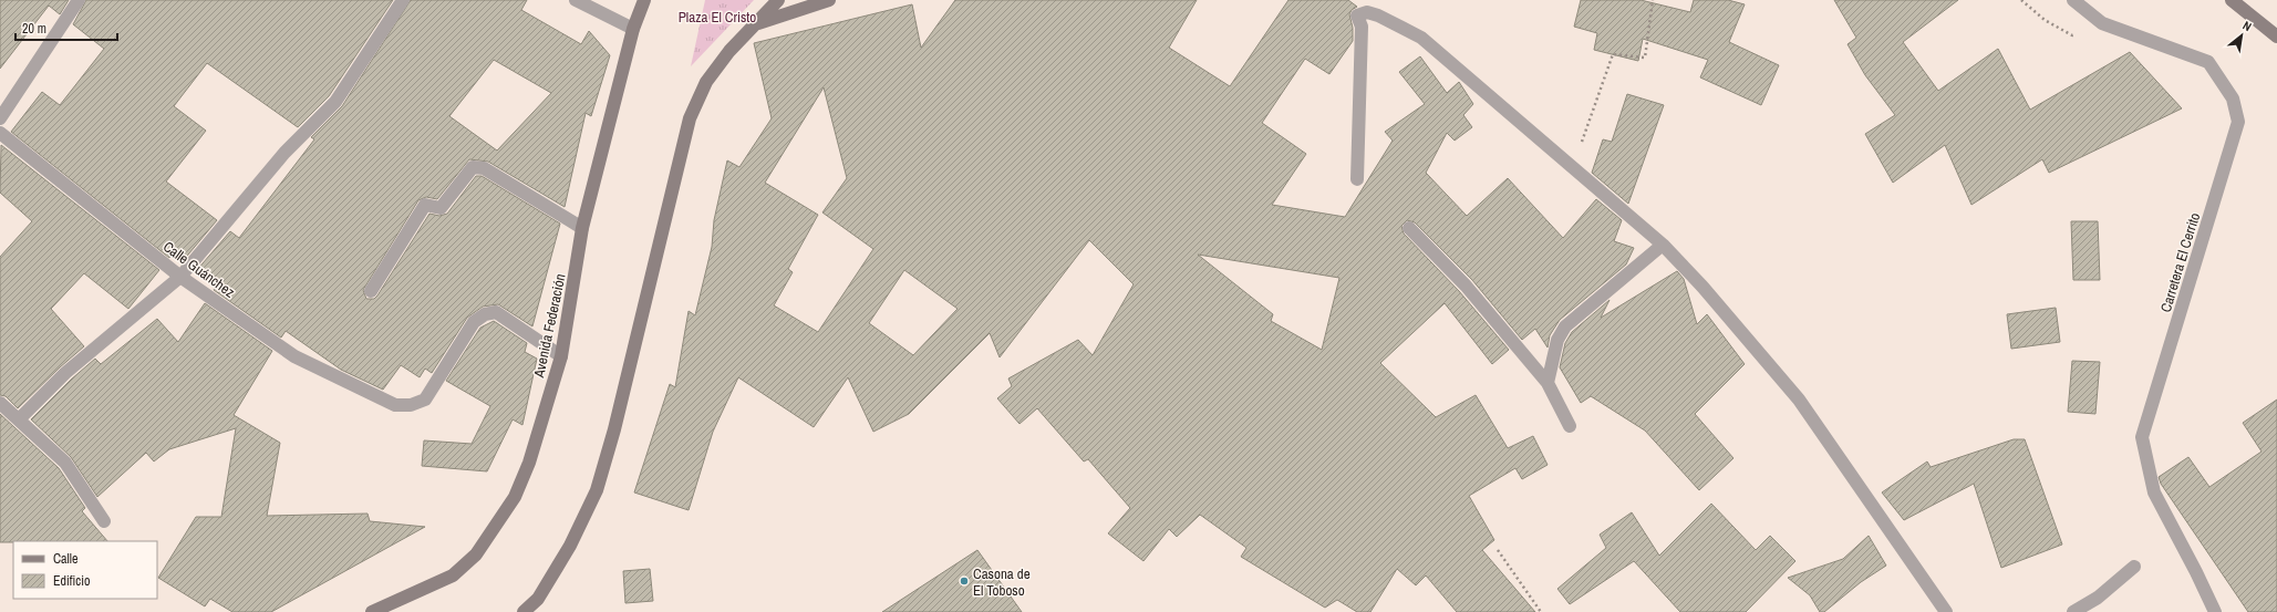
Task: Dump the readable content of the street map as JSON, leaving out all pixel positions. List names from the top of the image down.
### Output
{
  "streets": {
    "street": ["Carretera El Cerrito", "Calle Guánchez", "Avenida Federación"]
  },
  "crossings": [
    ["Calle Guánchez", "Avenida Federación"]
  ],
  "parks": ["Plaza El Cristo"],
  "places": ["Casona de El Toboso"],
  "legend": ["Calle", "Edificio"],
  "scale_bar": "20 m",
  "north": "top right"
}
